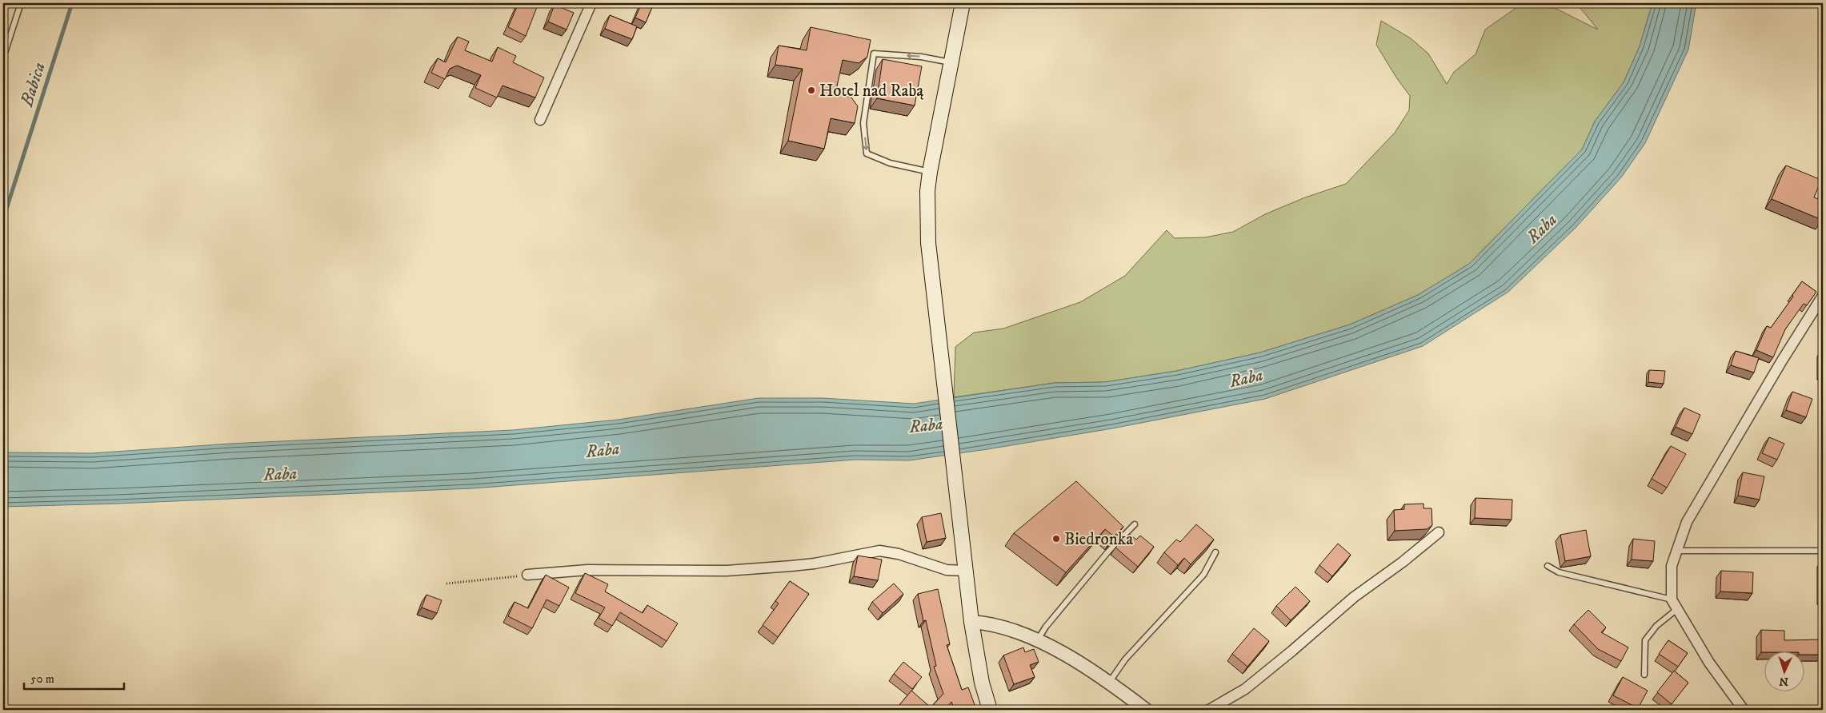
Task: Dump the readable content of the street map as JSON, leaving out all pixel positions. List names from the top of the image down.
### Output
{
  "water": ["Babica", "Raba"],
  "places": ["Hotel nad Rabą", "Biedronka"],
  "scale_bar": "50 m",
  "north": "bottom"
}
